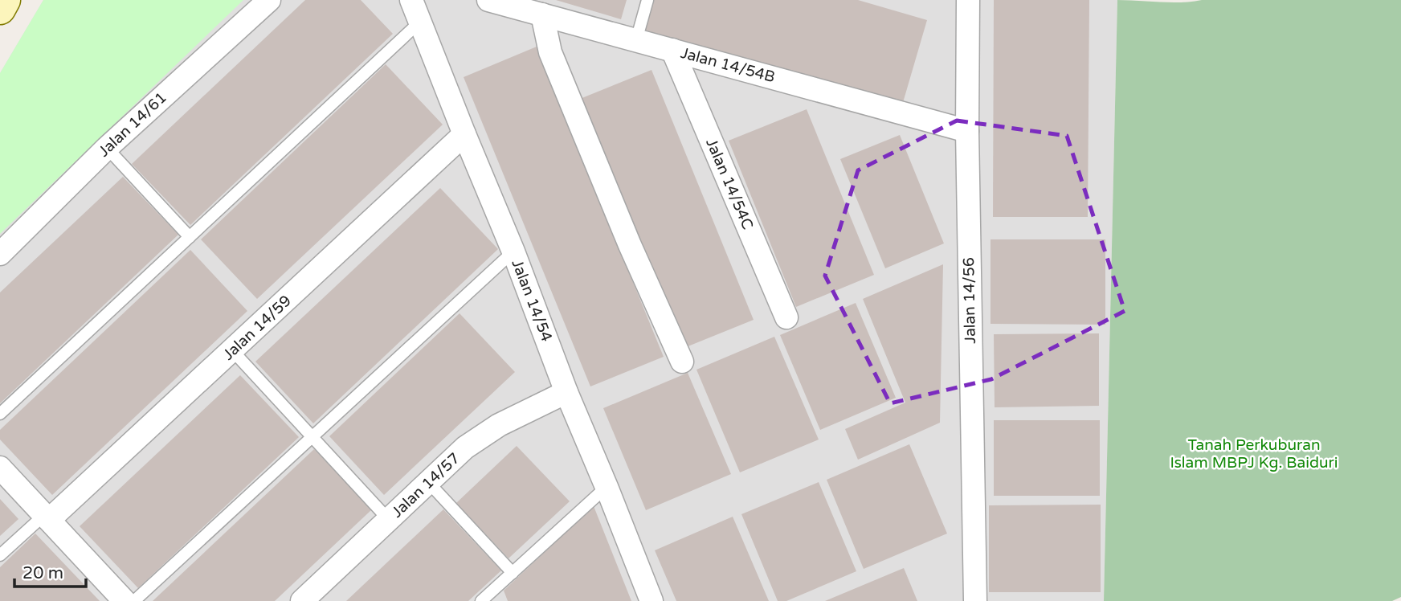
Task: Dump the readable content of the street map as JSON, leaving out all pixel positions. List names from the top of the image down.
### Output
{
  "streets": {
    "street": [
      "Jalan 14/54B",
      "Jalan 14/61",
      "Jalan 14/54C",
      "Jalan 14/54",
      "Jalan 14/56",
      "Jalan 14/59",
      "Jalan 14/57"
    ]
  },
  "crossings": [
    ["Jalan 14/54B", "Jalan 14/54C"],
    ["Jalan 14/54B", "Jalan 14/56"],
    ["Jalan 14/54", "Jalan 14/59"],
    ["Jalan 14/54", "Jalan 14/57"]
  ],
  "parks": ["Tanah Perkuburan Islam MBPJ Kg. Baiduri"],
  "scale_bar": "20 m"
}
